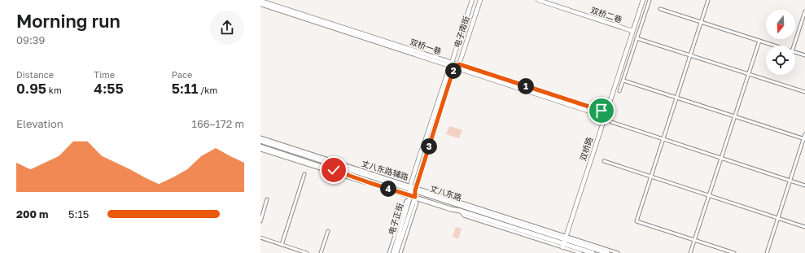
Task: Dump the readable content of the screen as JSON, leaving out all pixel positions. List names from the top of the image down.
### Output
{
  "streets": {
    "main road": ["丈八东路"],
    "street": [
      "双桥二巷",
      "电子南街",
      "双桥一巷",
      "双桥路",
      "丈八东路辅路",
      "电子正街"
    ]
  },
  "crossings": [
    ["双桥二巷", "双桥路"],
    ["电子南街", "双桥一巷"],
    ["电子南街", "丈八东路"],
    ["电子南街", "电子正街"],
    ["双桥一巷", "双桥路"],
    ["双桥路", "丈八东路"],
    ["丈八东路辅路", "丈八东路"],
    ["丈八东路", "电子正街"]
  ],
  "north": "bottom",
  "page": {
    "heading": ["Morning run", "09:39"],
    "stats": [
      ["Distance", "0.95 km"],
      ["Time", "4:55"],
      ["Pace", "5:11 /km"]
    ],
    "pins": [
      "2",
      "1",
      "3",
      "4"
    ],
    "chart": ["Elevation", "166–172 m"],
    "list": [
      {
        "name": "200 m",
        "note": "5:15"
      }
    ]
  }
}
